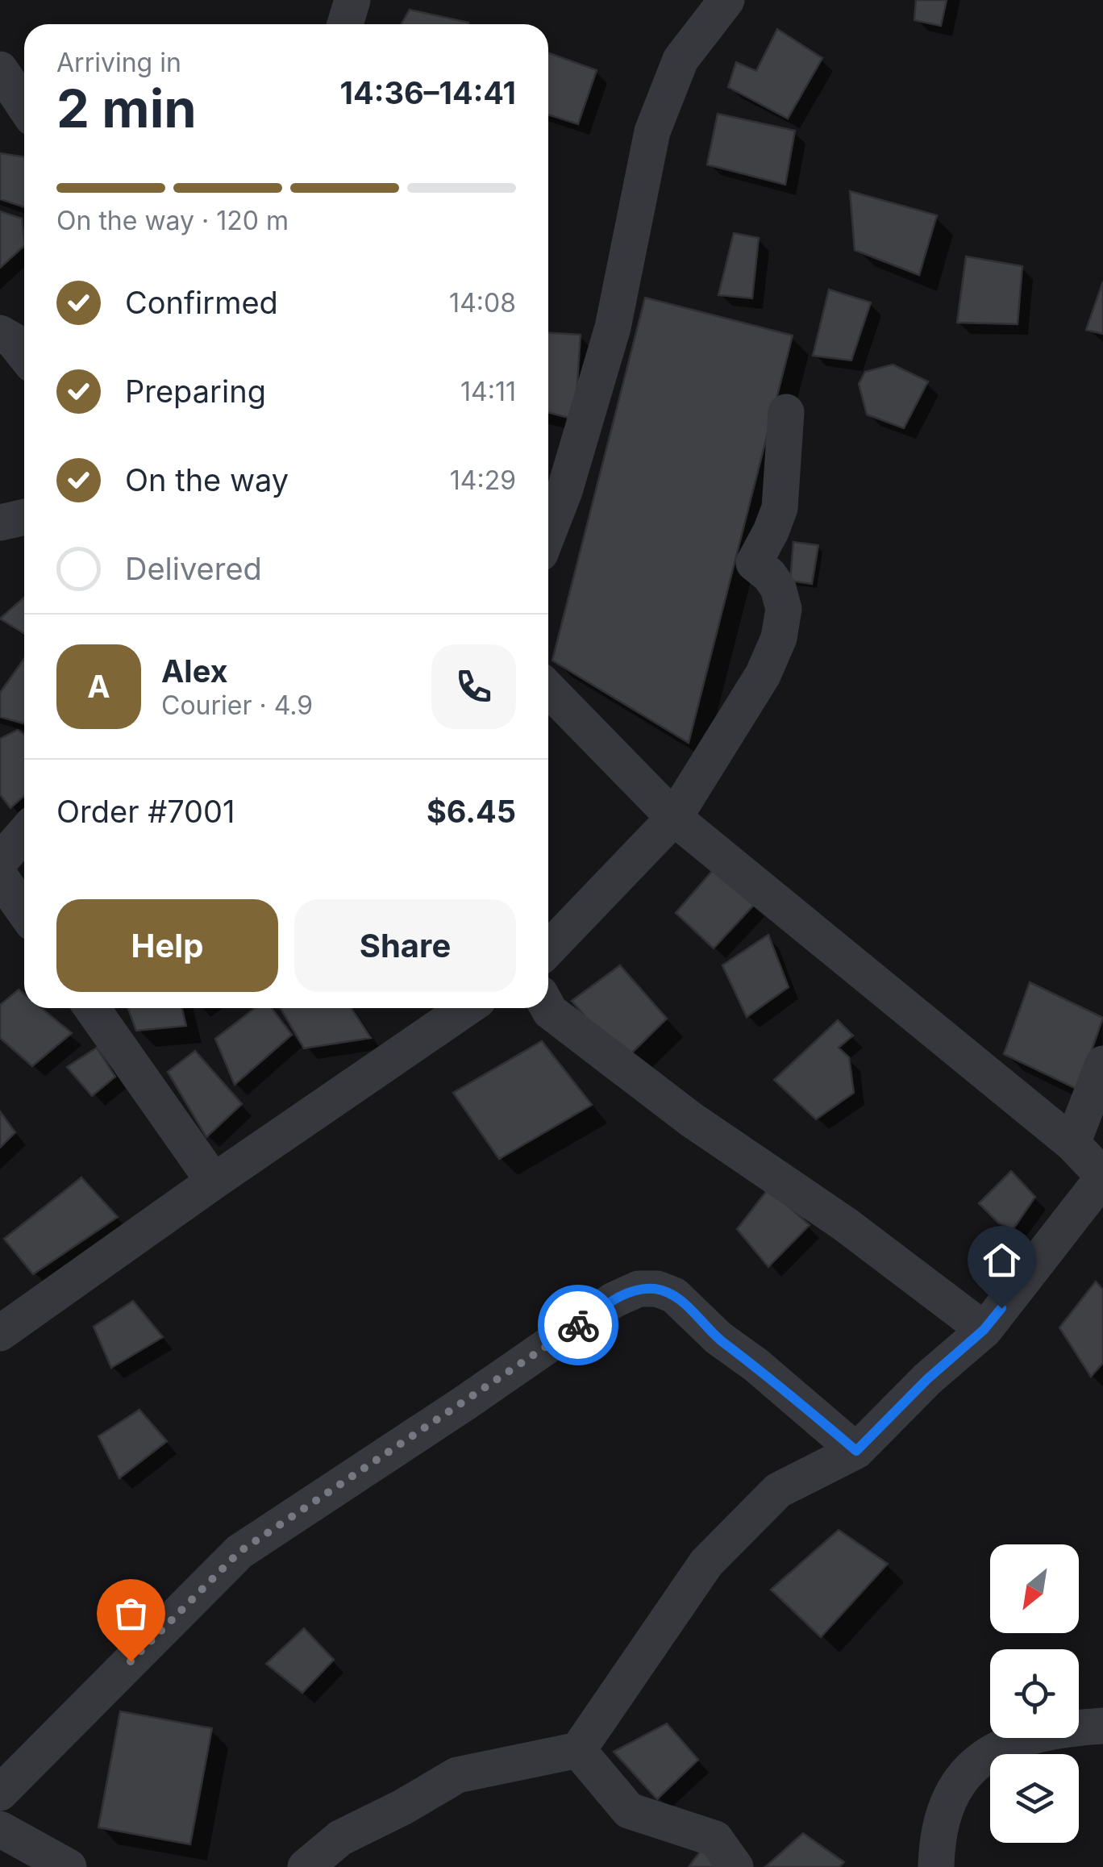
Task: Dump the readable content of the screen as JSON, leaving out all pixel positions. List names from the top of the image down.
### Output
{
  "north": "bottom left",
  "page": {
    "heading": ["2 min", "Arriving in", "14:36–14:41"],
    "panel": [
      "Alex",
      "Courier · 4.9",
      "Order #7001",
      "$6.45"
    ],
    "bar": "On the way · 120 m",
    "list": [
      ["Confirmed", "14:08"],
      ["Preparing", "14:11"],
      ["On the way", "14:29"],
      "Delivered"
    ],
    "round": "A",
    "buttons": ["Help", "Share"]
  }
}
